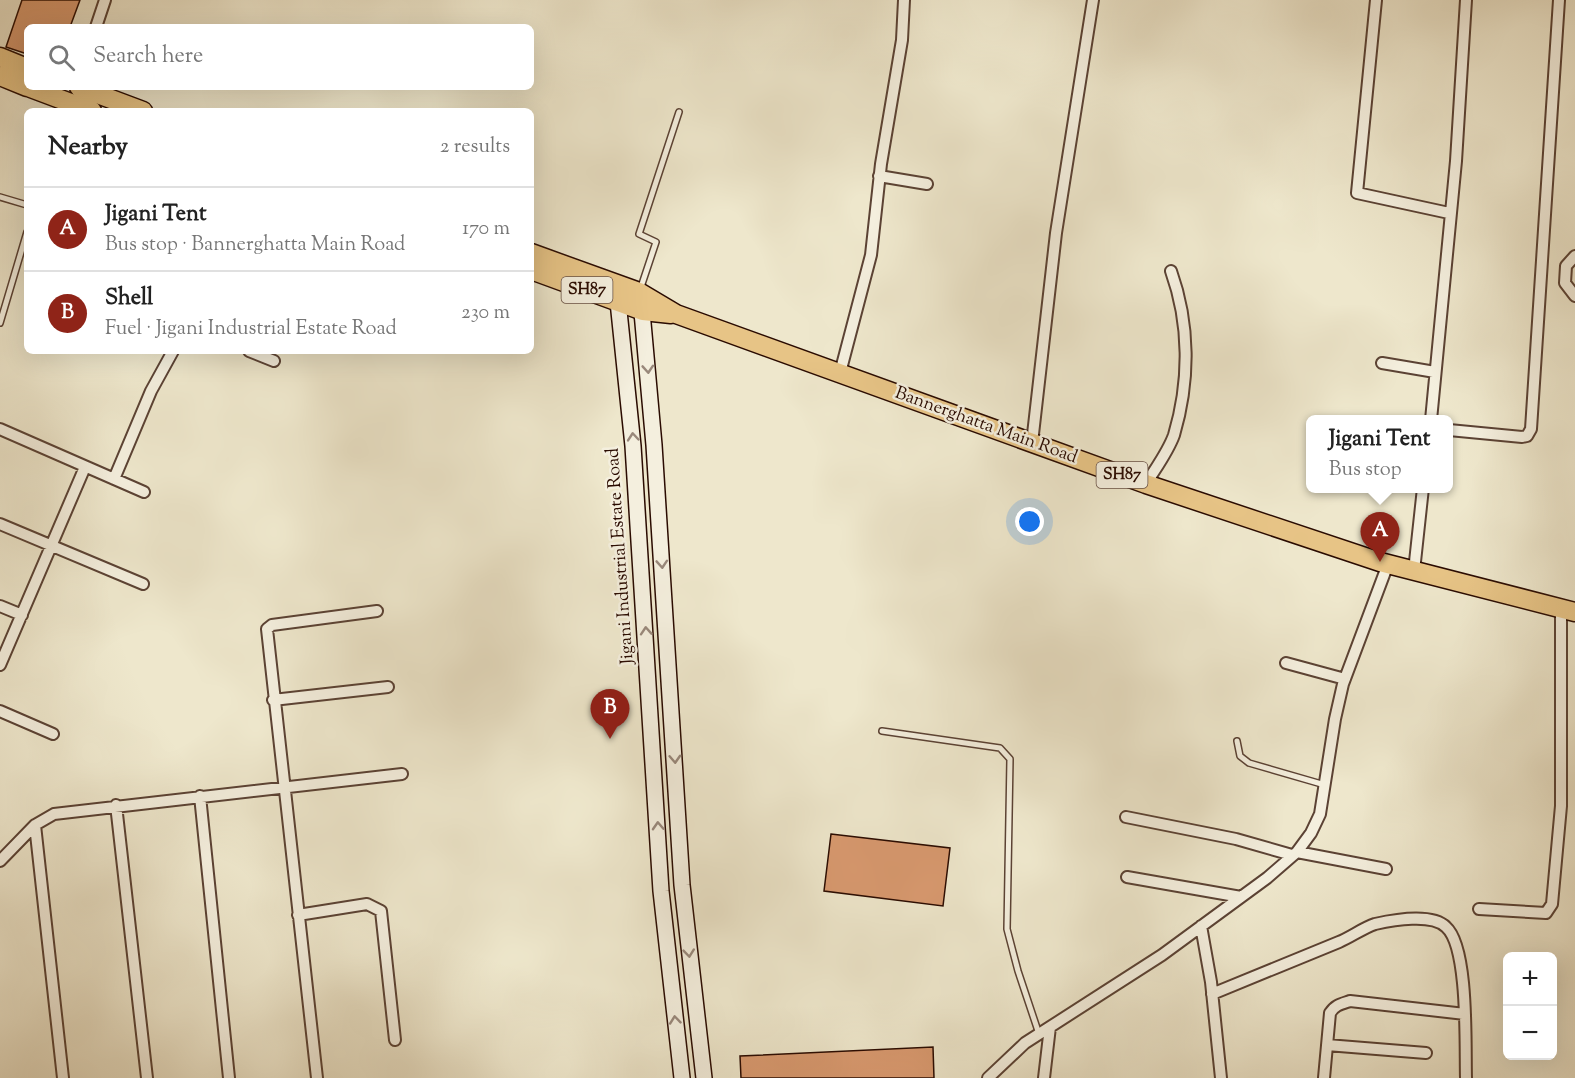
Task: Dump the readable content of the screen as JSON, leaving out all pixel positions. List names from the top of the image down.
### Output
{
  "streets": {
    "main road": ["SH87", "Bannerghatta Main Road", "Jigani Industrial Estate Road"]
  },
  "crossings": [
    ["Bannerghatta Main Road", "Jigani Industrial Estate Road"]
  ],
  "page": {
    "search": "Search here",
    "heading": ["Nearby", "2 results"],
    "list": [
      {
        "mark": "A",
        "name": "Jigani Tent",
        "note": "Bus stop · Bannerghatta Main Road",
        "value": "170 m"
      },
      {
        "mark": "B",
        "name": "Shell",
        "note": "Fuel · Jigani Industrial Estate Road",
        "value": "230 m"
      }
    ],
    "popup": ["Jigani Tent", "Bus stop"],
    "pins": ["A", "B"],
    "map_buttons": ["+", "−"]
  }
}
